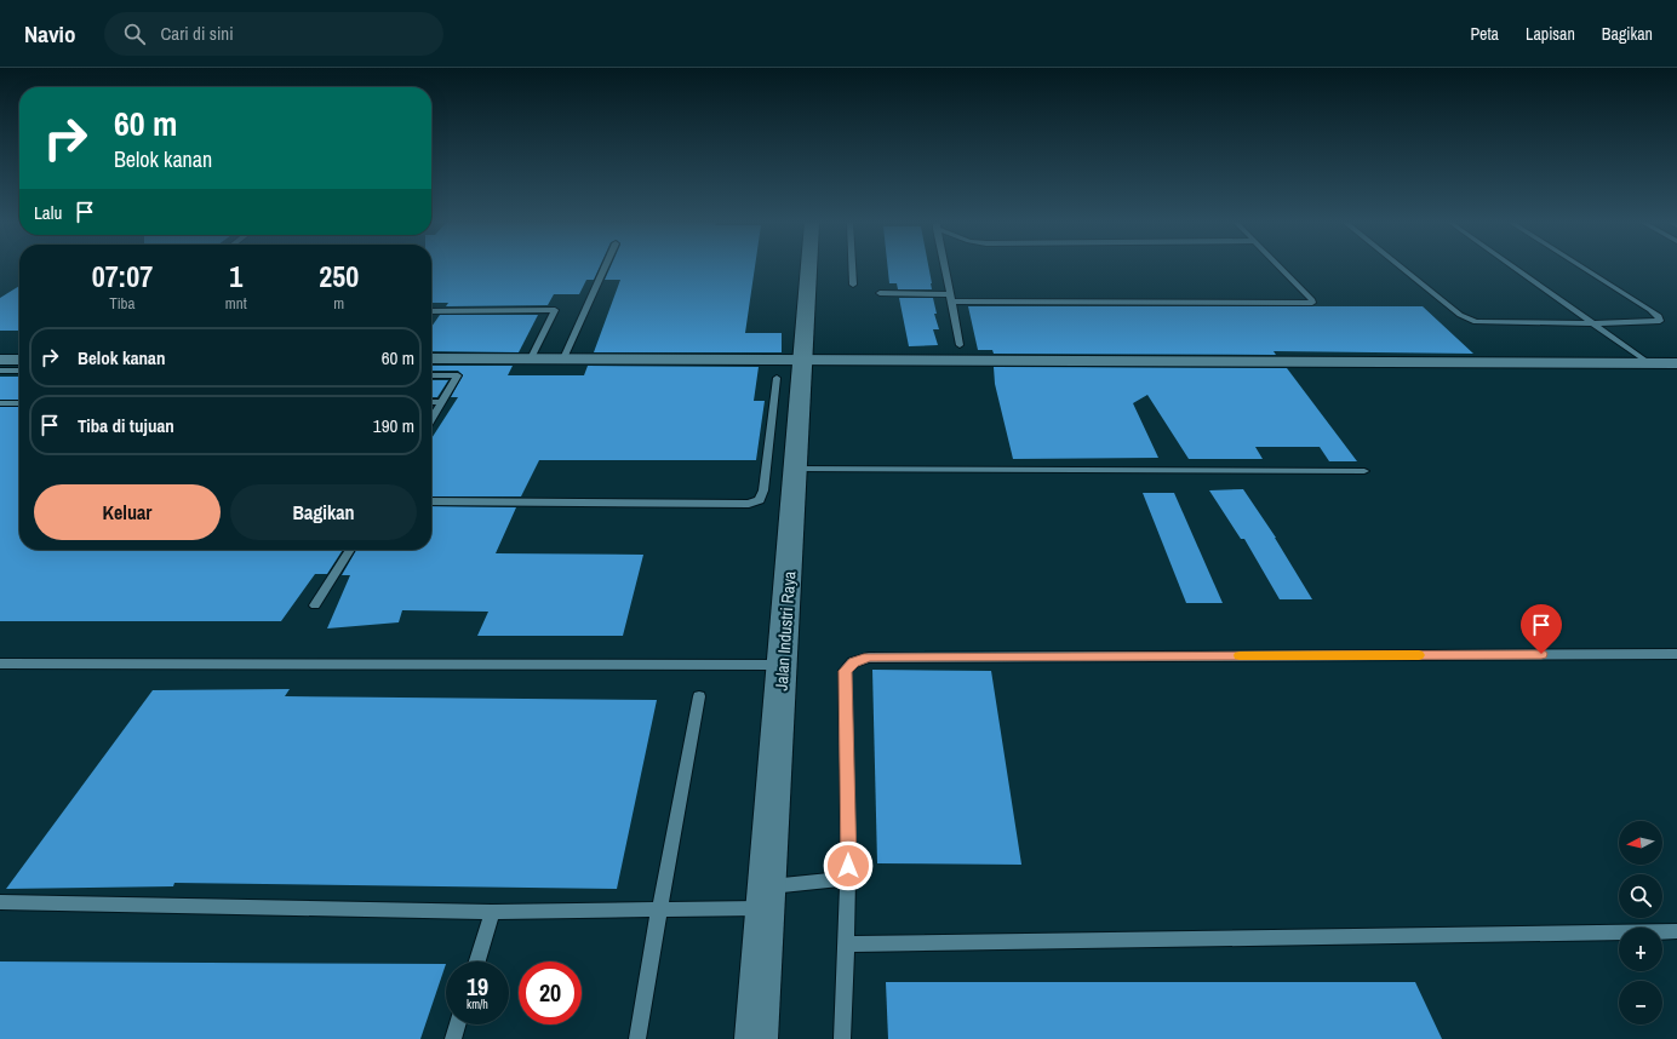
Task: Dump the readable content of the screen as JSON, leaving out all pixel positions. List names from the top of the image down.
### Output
{
  "streets": {
    "street": ["Jalan Industri Raya"]
  },
  "north": "left",
  "page": {
    "header": "Navio",
    "search": "Cari di sini",
    "nav": ["Peta", "Lapisan", "Bagikan"],
    "turn": ["60 m", "Belok kanan"],
    "then": "Lalu",
    "eta": [
      "07:07",
      "Tiba",
      "1",
      "mnt",
      "250",
      "m"
    ],
    "list": [
      {
        "name": "Belok kanan",
        "value": "60 m"
      },
      {
        "name": "Tiba di tujuan",
        "value": "190 m"
      }
    ],
    "buttons": ["Keluar", "Bagikan"],
    "map_buttons": ["+", "−"],
    "speed": "19 km/h",
    "limit": "20"
  }
}
